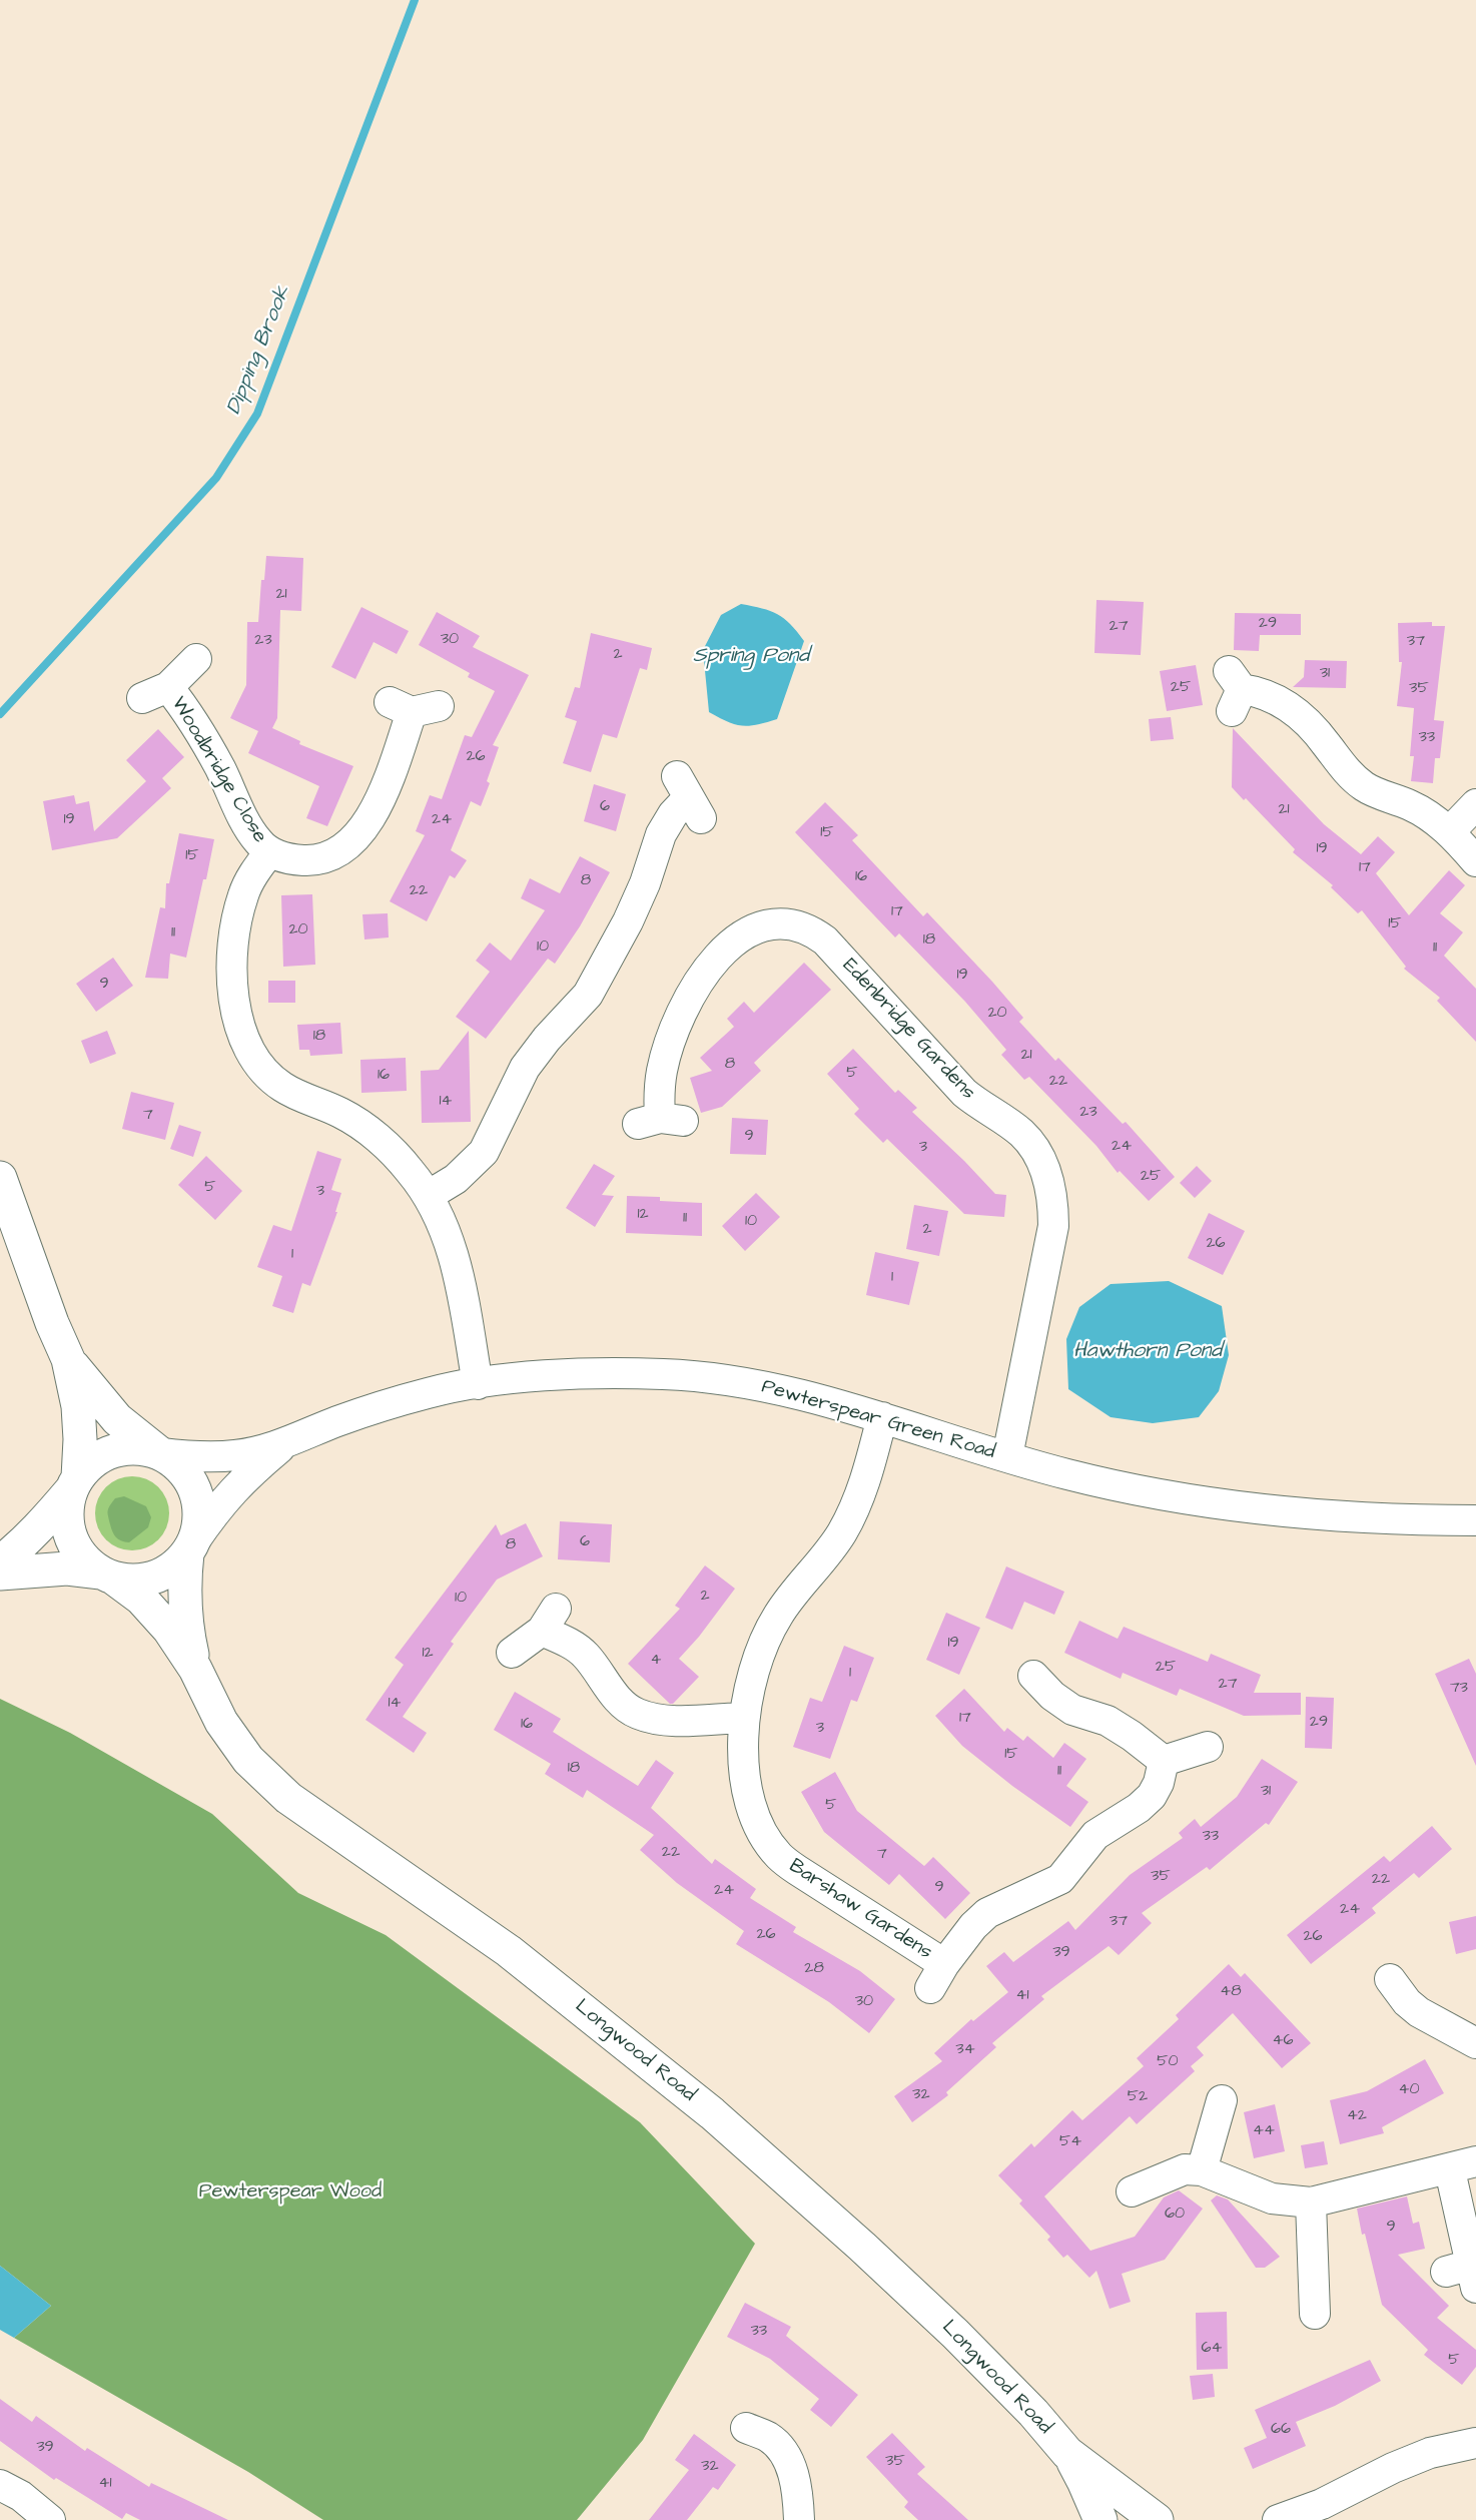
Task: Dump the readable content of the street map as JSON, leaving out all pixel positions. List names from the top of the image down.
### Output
{
  "streets": {
    "street": [
      "Woodbridge Close",
      "Edenbridge Gardens",
      "Pewterspear Green Road",
      "Barshaw Gardens",
      "Longwood Road"
    ]
  },
  "crossings": [
    ["Woodbridge Close", "Pewterspear Green Road"],
    ["Edenbridge Gardens", "Pewterspear Green Road"],
    ["Pewterspear Green Road", "Barshaw Gardens"],
    ["Pewterspear Green Road", "Longwood Road"]
  ],
  "water": ["Dipping Brook", "Spring Pond", "Hawthorn Pond"],
  "parks": ["Pewterspear Wood"],
  "house_numbers": [
    "21",
    "29",
    "27",
    "30",
    "23",
    "37",
    "2",
    "31",
    "25",
    "35",
    "33",
    "26",
    "6",
    "21",
    "19",
    "24",
    "15",
    "19",
    "15",
    "17",
    "16",
    "8",
    "22",
    "17",
    "15",
    "20",
    "11",
    "18",
    "10",
    "11",
    "19",
    "9",
    "20",
    "18",
    "21",
    "8",
    "5",
    "16",
    "22",
    "14",
    "23",
    "7",
    "9",
    "24",
    "3",
    "25",
    "5",
    "3",
    "12",
    "11",
    "10",
    "2",
    "26",
    "1",
    "1",
    "6",
    "8",
    "2",
    "10",
    "19",
    "12",
    "4",
    "25",
    "1",
    "27",
    "73",
    "14",
    "17",
    "29",
    "16",
    "3",
    "15",
    "18",
    "11",
    "31",
    "5",
    "33",
    "22",
    "7",
    "35",
    "22",
    "9",
    "24",
    "24",
    "37",
    "26",
    "26",
    "39",
    "28",
    "48",
    "41",
    "30",
    "46",
    "34",
    "50",
    "40",
    "32",
    "52",
    "42",
    "44",
    "54",
    "60",
    "9",
    "33",
    "64",
    "5",
    "66",
    "39",
    "35",
    "32",
    "41"
  ]
}
